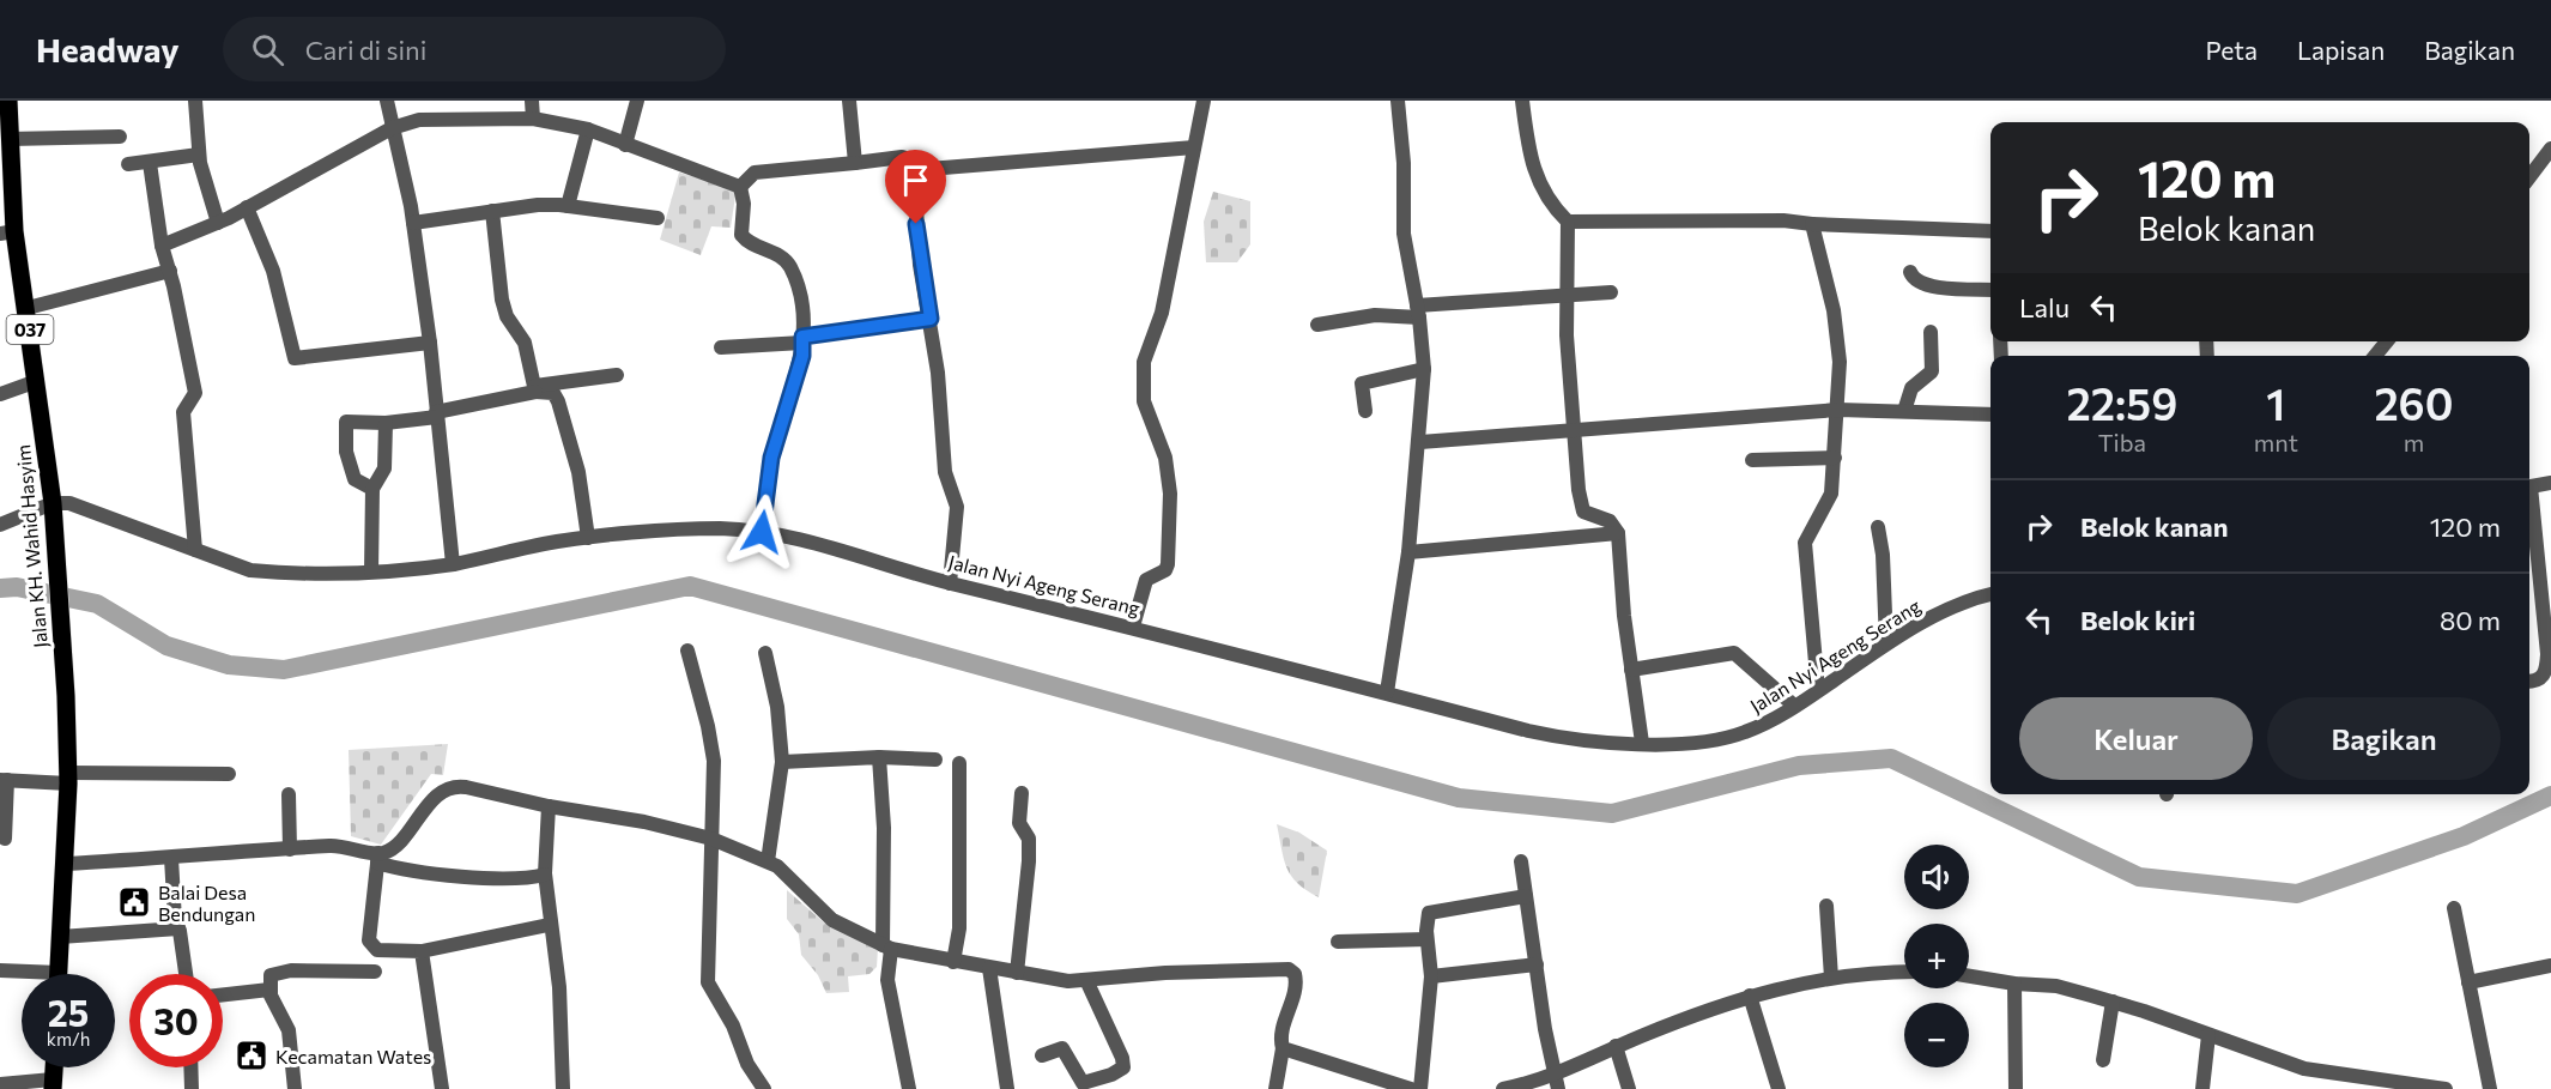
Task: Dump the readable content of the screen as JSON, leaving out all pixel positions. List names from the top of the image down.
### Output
{
  "streets": {
    "main road": ["037", "Jalan KH. Wahid Hasyim"],
    "street": ["Jalan Nyi Ageng Serang"]
  },
  "crossings": [
    ["Jalan KH. Wahid Hasyim", "Jalan Nyi Ageng Serang"]
  ],
  "places": {
    "public building": ["Balai Desa Bendungan", "Kecamatan Wates"]
  },
  "page": {
    "header": "Headway",
    "search": "Cari di sini",
    "nav": ["Peta", "Lapisan", "Bagikan"],
    "turn": ["120 m", "Belok kanan"],
    "then": "Lalu",
    "eta": [
      "22:59",
      "Tiba",
      "1",
      "mnt",
      "260",
      "m"
    ],
    "list": [
      {
        "name": "Belok kanan",
        "value": "120 m"
      },
      {
        "name": "Belok kiri",
        "value": "80 m"
      }
    ],
    "buttons": ["Keluar", "Bagikan"],
    "map_buttons": ["+", "−"],
    "speed": "25 km/h",
    "limit": "30"
  }
}
